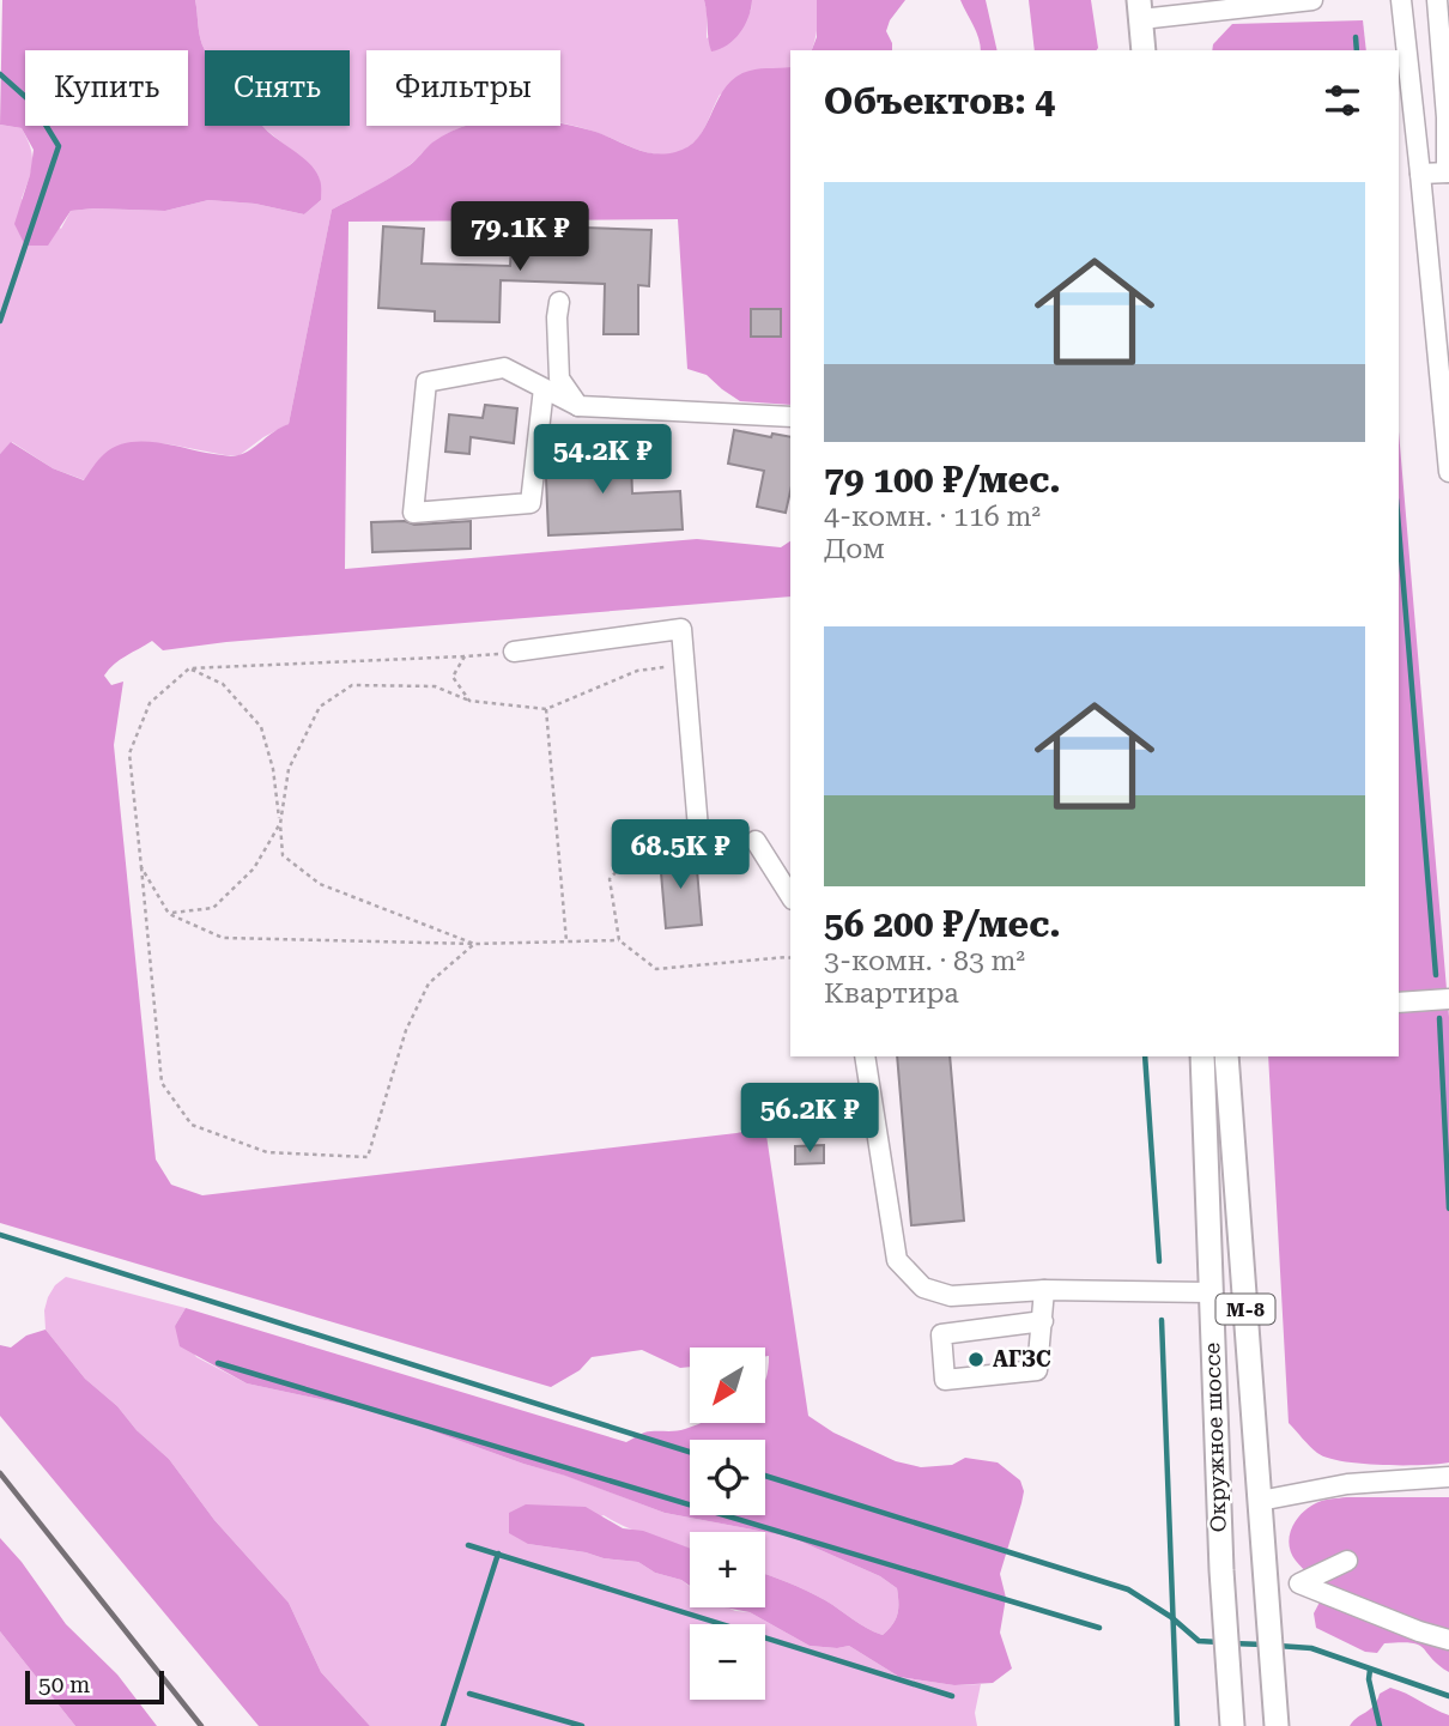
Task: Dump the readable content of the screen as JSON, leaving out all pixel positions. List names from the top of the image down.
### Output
{
  "streets": {
    "main road": ["М-8", "Окружное шоссе"]
  },
  "places": ["АГЗС"],
  "scale_bar": "50 m",
  "north": "bottom left",
  "page": {
    "chip": ["Купить", "Снять", "Фильтры"],
    "heading": "Объектов: 4",
    "list": [
      {
        "name": "79 100 ₽/мес.",
        "note": "4-комн. · 116 m² · Дом"
      },
      {
        "name": "56 200 ₽/мес.",
        "note": "3-комн. · 83 m² · Квартира"
      }
    ],
    "price": [
      "79.1K ₽",
      "54.2K ₽",
      "68.5K ₽",
      "56.2K ₽"
    ],
    "map_buttons": ["+", "−"],
    "scale": "50 m"
  }
}
